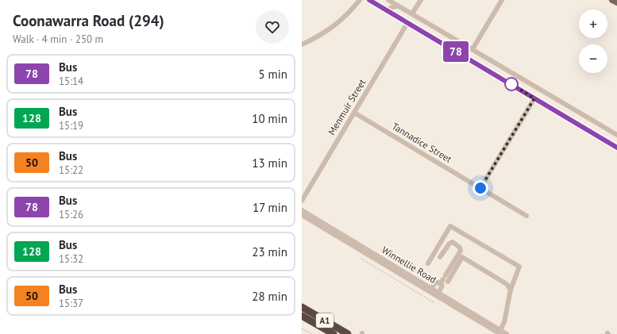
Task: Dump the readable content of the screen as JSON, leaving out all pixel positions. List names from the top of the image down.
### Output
{
  "streets": {
    "highway": ["A1"],
    "street": ["Menmuir Street", "Tannadice Street", "Winnellie Road"]
  },
  "crossings": [
    ["Menmuir Street", "Tannadice Street"]
  ],
  "lines": ["bus line 78"],
  "page": {
    "heading": ["Coonawarra Road (294)", "Walk · 4 min · 250 m"],
    "on_map": "78",
    "map_buttons": ["+", "−"],
    "list": [
      {
        "mark": "78",
        "name": "Bus",
        "note": "15:14",
        "value": "5 min"
      },
      {
        "mark": "128",
        "name": "Bus",
        "note": "15:19",
        "value": "10 min"
      },
      {
        "mark": "50",
        "name": "Bus",
        "note": "15:22",
        "value": "13 min"
      },
      {
        "mark": "78",
        "name": "Bus",
        "note": "15:26",
        "value": "17 min"
      },
      {
        "mark": "128",
        "name": "Bus",
        "note": "15:32",
        "value": "23 min"
      },
      {
        "mark": "50",
        "name": "Bus",
        "note": "15:37",
        "value": "28 min"
      }
    ]
  }
}
